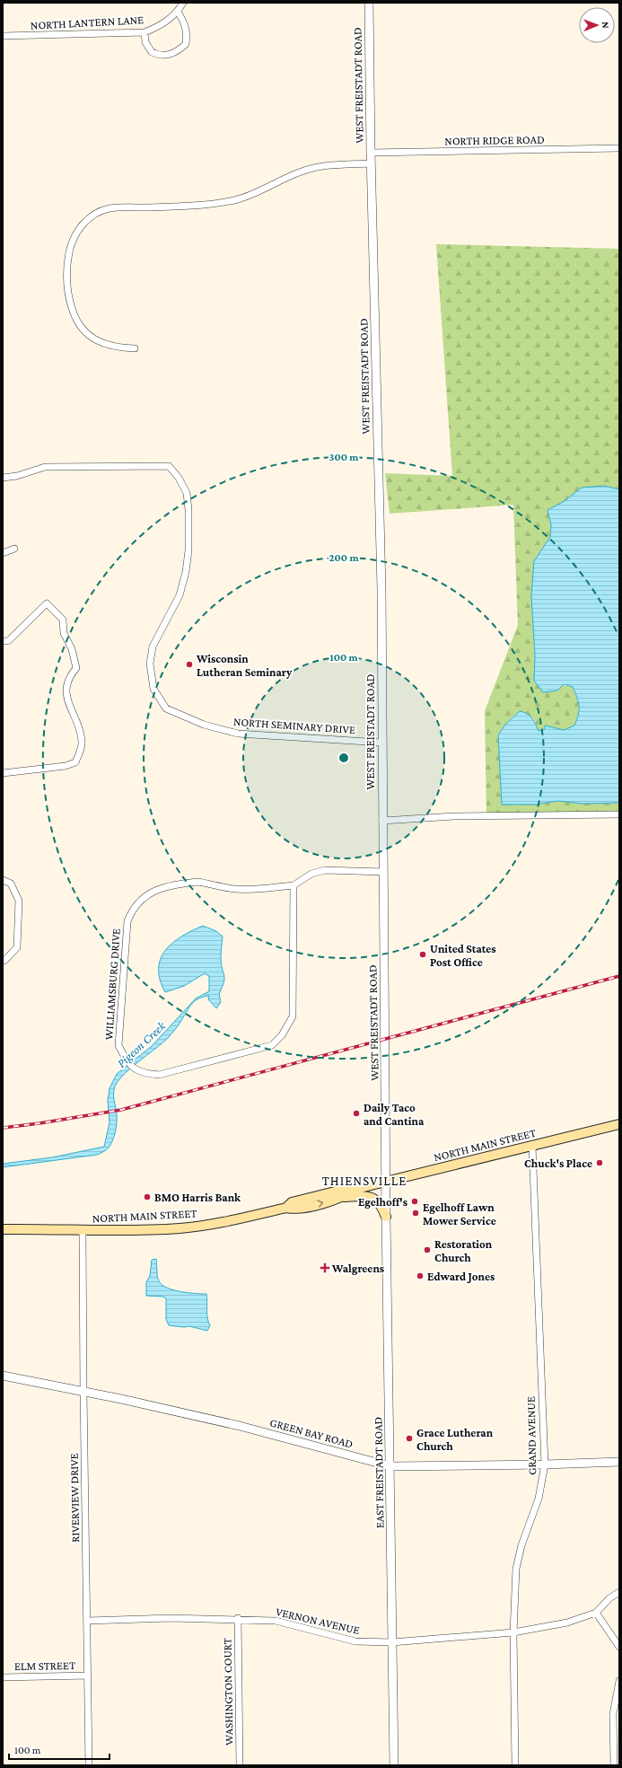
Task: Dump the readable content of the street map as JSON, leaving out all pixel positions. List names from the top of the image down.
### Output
{
  "streets": {
    "main road": ["NORTH MAIN STREET"],
    "street": [
      "NORTH LANTERN LANE",
      "WEST FREISTADT ROAD",
      "NORTH RIDGE ROAD",
      "NORTH SEMINARY DRIVE",
      "WILLIAMSBURG DRIVE",
      "GREEN BAY ROAD",
      "GRAND AVENUE",
      "EAST FREISTADT ROAD",
      "RIVERVIEW DRIVE",
      "VERNON AVENUE",
      "ELM STREET",
      "WASHINGTON COURT"
    ]
  },
  "crossings": [
    ["WEST FREISTADT ROAD", "NORTH RIDGE ROAD"],
    ["WEST FREISTADT ROAD", "NORTH SEMINARY DRIVE"],
    ["WEST FREISTADT ROAD", "WILLIAMSBURG DRIVE"],
    ["WEST FREISTADT ROAD", "NORTH MAIN STREET"],
    ["WEST FREISTADT ROAD", "EAST FREISTADT ROAD"],
    ["NORTH MAIN STREET", "GRAND AVENUE"],
    ["NORTH MAIN STREET", "EAST FREISTADT ROAD"],
    ["NORTH MAIN STREET", "RIVERVIEW DRIVE"],
    ["GREEN BAY ROAD", "GRAND AVENUE"],
    ["GREEN BAY ROAD", "EAST FREISTADT ROAD"],
    ["GREEN BAY ROAD", "RIVERVIEW DRIVE"],
    ["GRAND AVENUE", "VERNON AVENUE"],
    ["EAST FREISTADT ROAD", "VERNON AVENUE"],
    ["RIVERVIEW DRIVE", "VERNON AVENUE"],
    ["RIVERVIEW DRIVE", "ELM STREET"],
    ["VERNON AVENUE", "WASHINGTON COURT"]
  ],
  "districts": ["THIENSVILLE"],
  "water": ["Pigeon Creek"],
  "places": {
    "other": [
      "Wisconsin Lutheran Seminary",
      "United States Post Office",
      "Daily Taco and Cantina",
      "Chuck's Place",
      "BMO Harris Bank",
      "Egelhoff's",
      "Egelhoff Lawn Mower Service",
      "Restoration Church",
      "Edward Jones",
      "Grace Lutheran Church"
    ],
    "health": ["Walgreens"]
  },
  "scale_bar": "100 m",
  "north": "right",
  "rings": ["300 m", "200 m", "100 m"]
}
